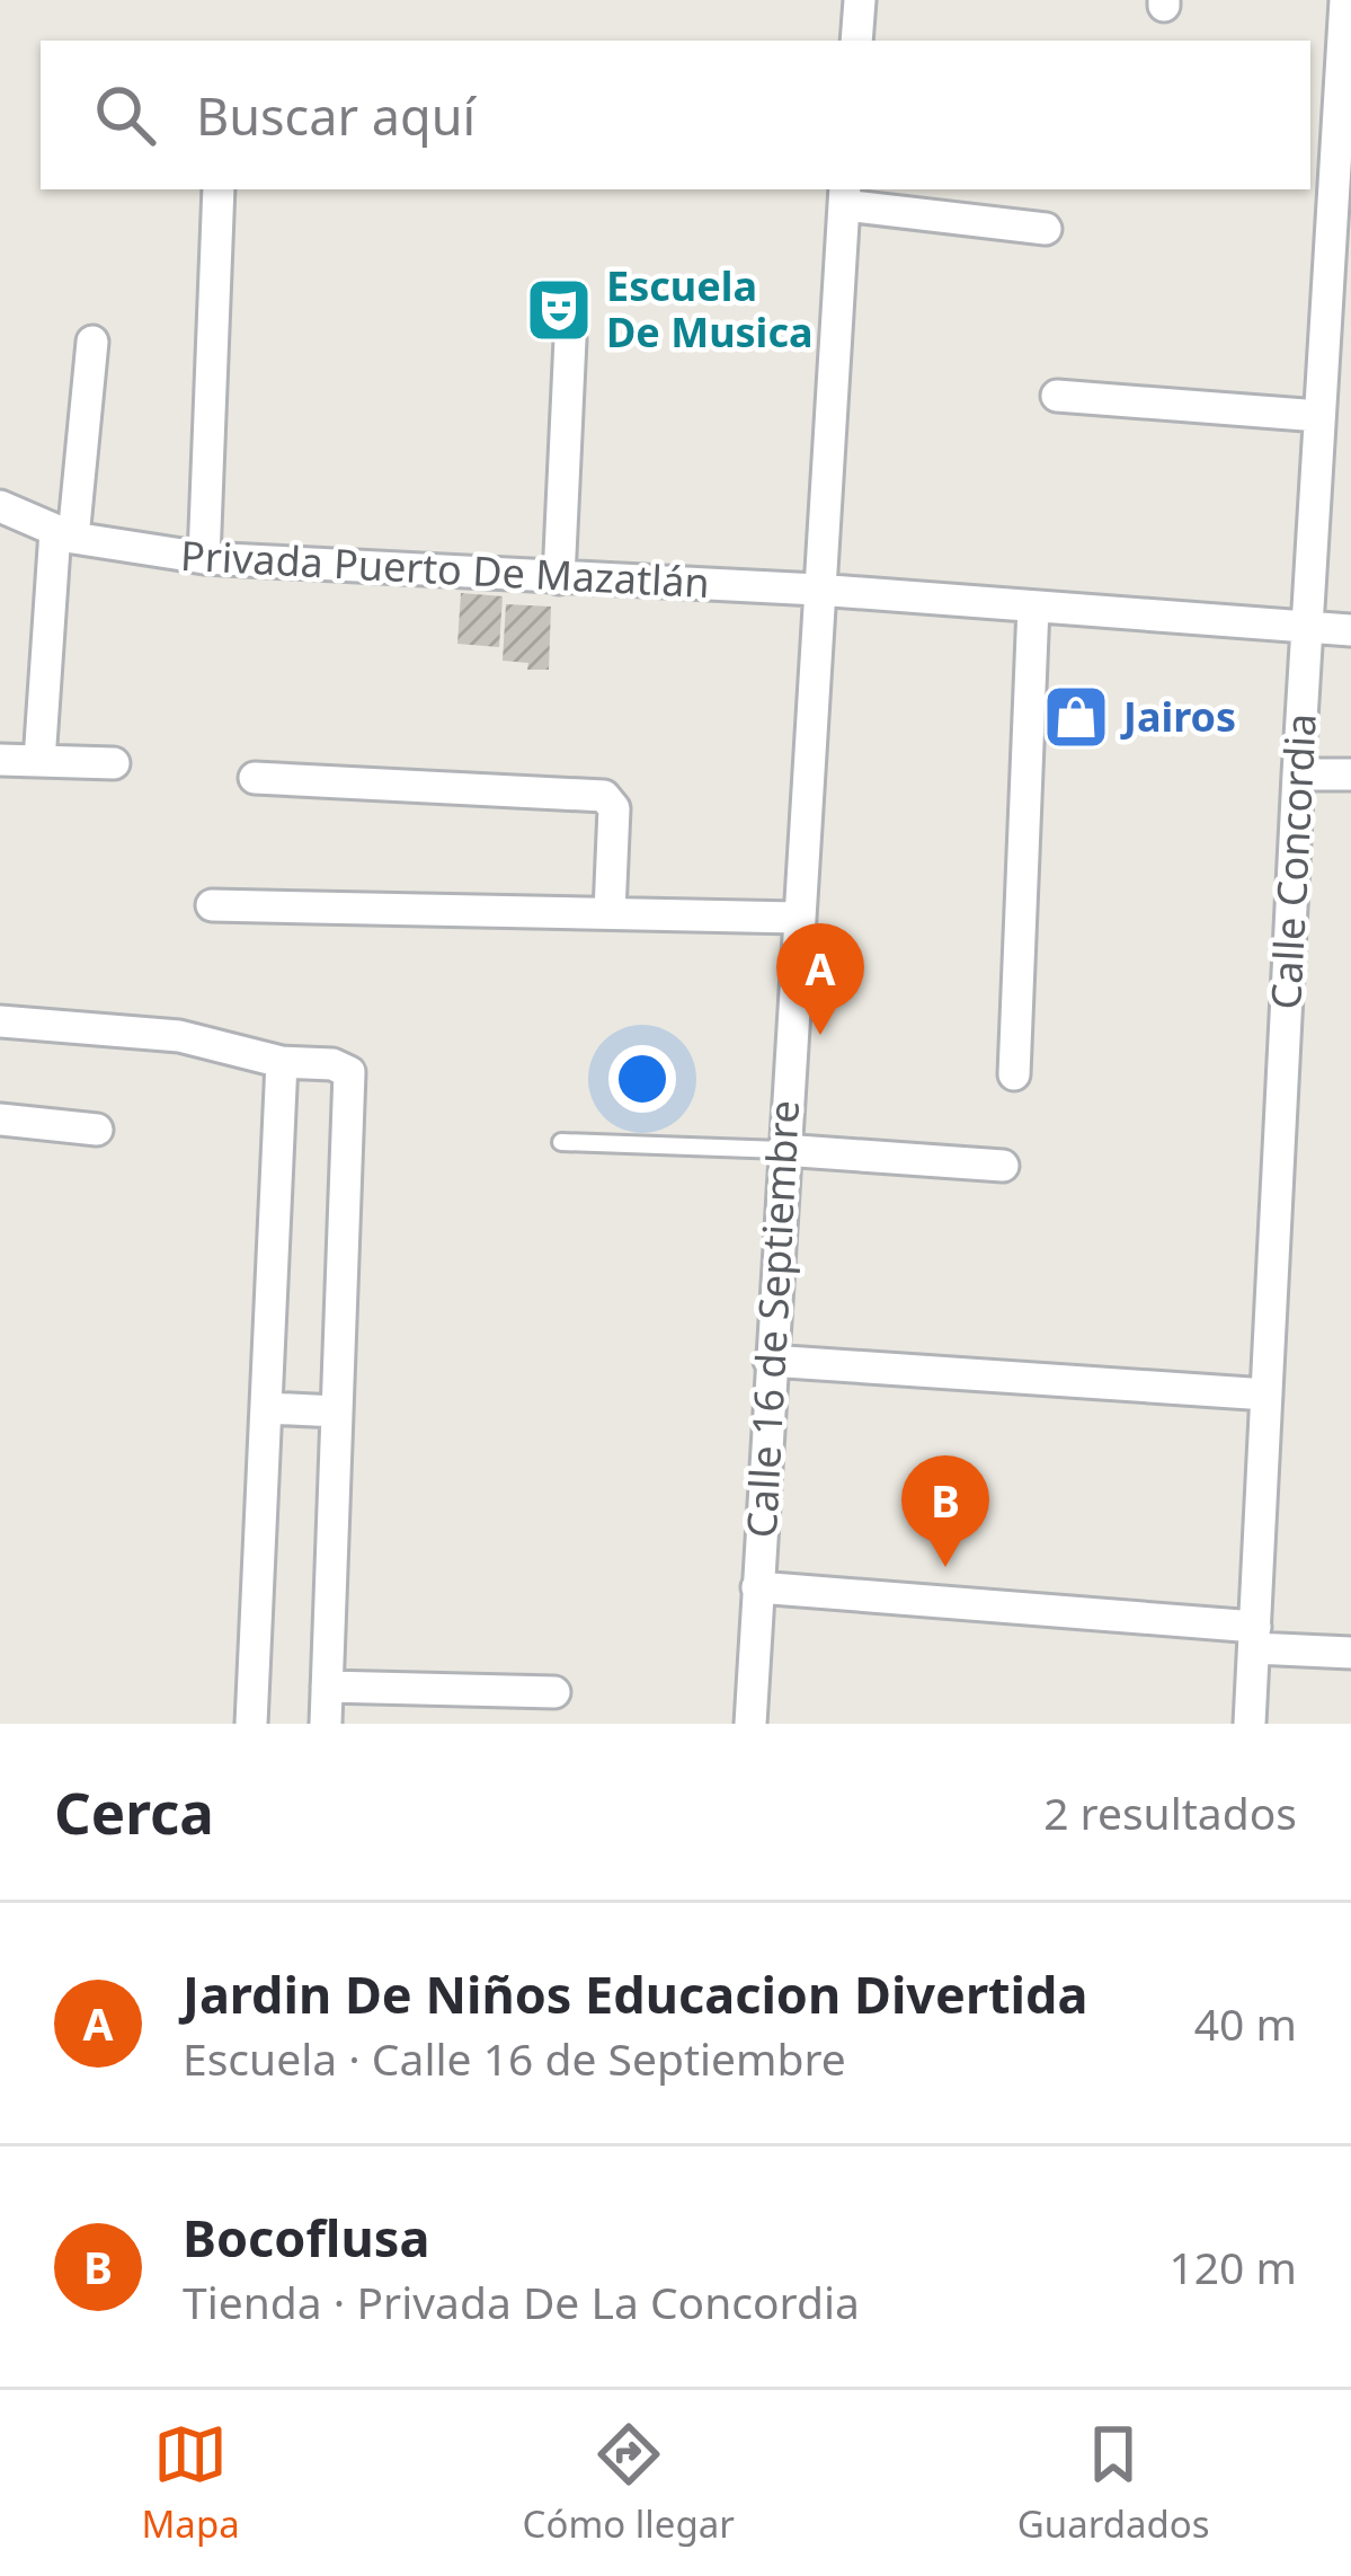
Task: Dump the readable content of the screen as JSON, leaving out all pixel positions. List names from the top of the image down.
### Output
{
  "streets": {
    "street": ["Privada Puerto De Mazatlán", "Calle Concordia", "Calle 16 de Septiembre"]
  },
  "crossings": [
    ["Privada Puerto De Mazatlán", "Calle Concordia"],
    ["Privada Puerto De Mazatlán", "Calle 16 de Septiembre"]
  ],
  "places": {
    "theatre": ["Escuela De Musica"],
    "shop": ["Jairos"]
  },
  "page": {
    "search": "Buscar aquí",
    "pins": ["A", "B"],
    "heading": ["Cerca", "2 resultados"],
    "list": [
      {
        "mark": "A",
        "name": "Jardin De Niños Educacion Divertida",
        "note": "Escuela · Calle 16 de Septiembre",
        "value": "40 m"
      },
      {
        "mark": "B",
        "name": "Bocoflusa",
        "note": "Tienda · Privada De La Concordia",
        "value": "120 m"
      }
    ],
    "nav": ["Mapa", "Cómo llegar", "Guardados"]
  }
}
